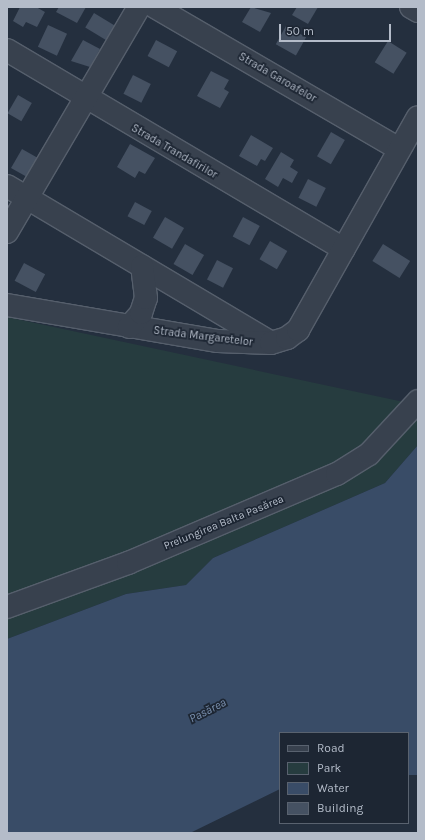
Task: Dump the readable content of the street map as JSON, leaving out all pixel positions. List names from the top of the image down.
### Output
{
  "streets": {
    "street": [
      "Strada Garoafelor",
      "Strada Trandafirilor",
      "Strada Margaretelor",
      "Prelungirea Balta Pasărea"
    ]
  },
  "crossings": [
    ["Strada Garoafelor", "Strada Margaretelor"],
    ["Strada Trandafirilor", "Strada Margaretelor"]
  ],
  "water": ["Pasărea"],
  "legend": [
    "Road",
    "Park",
    "Water",
    "Building"
  ],
  "scale_bar": "50 m"
}
